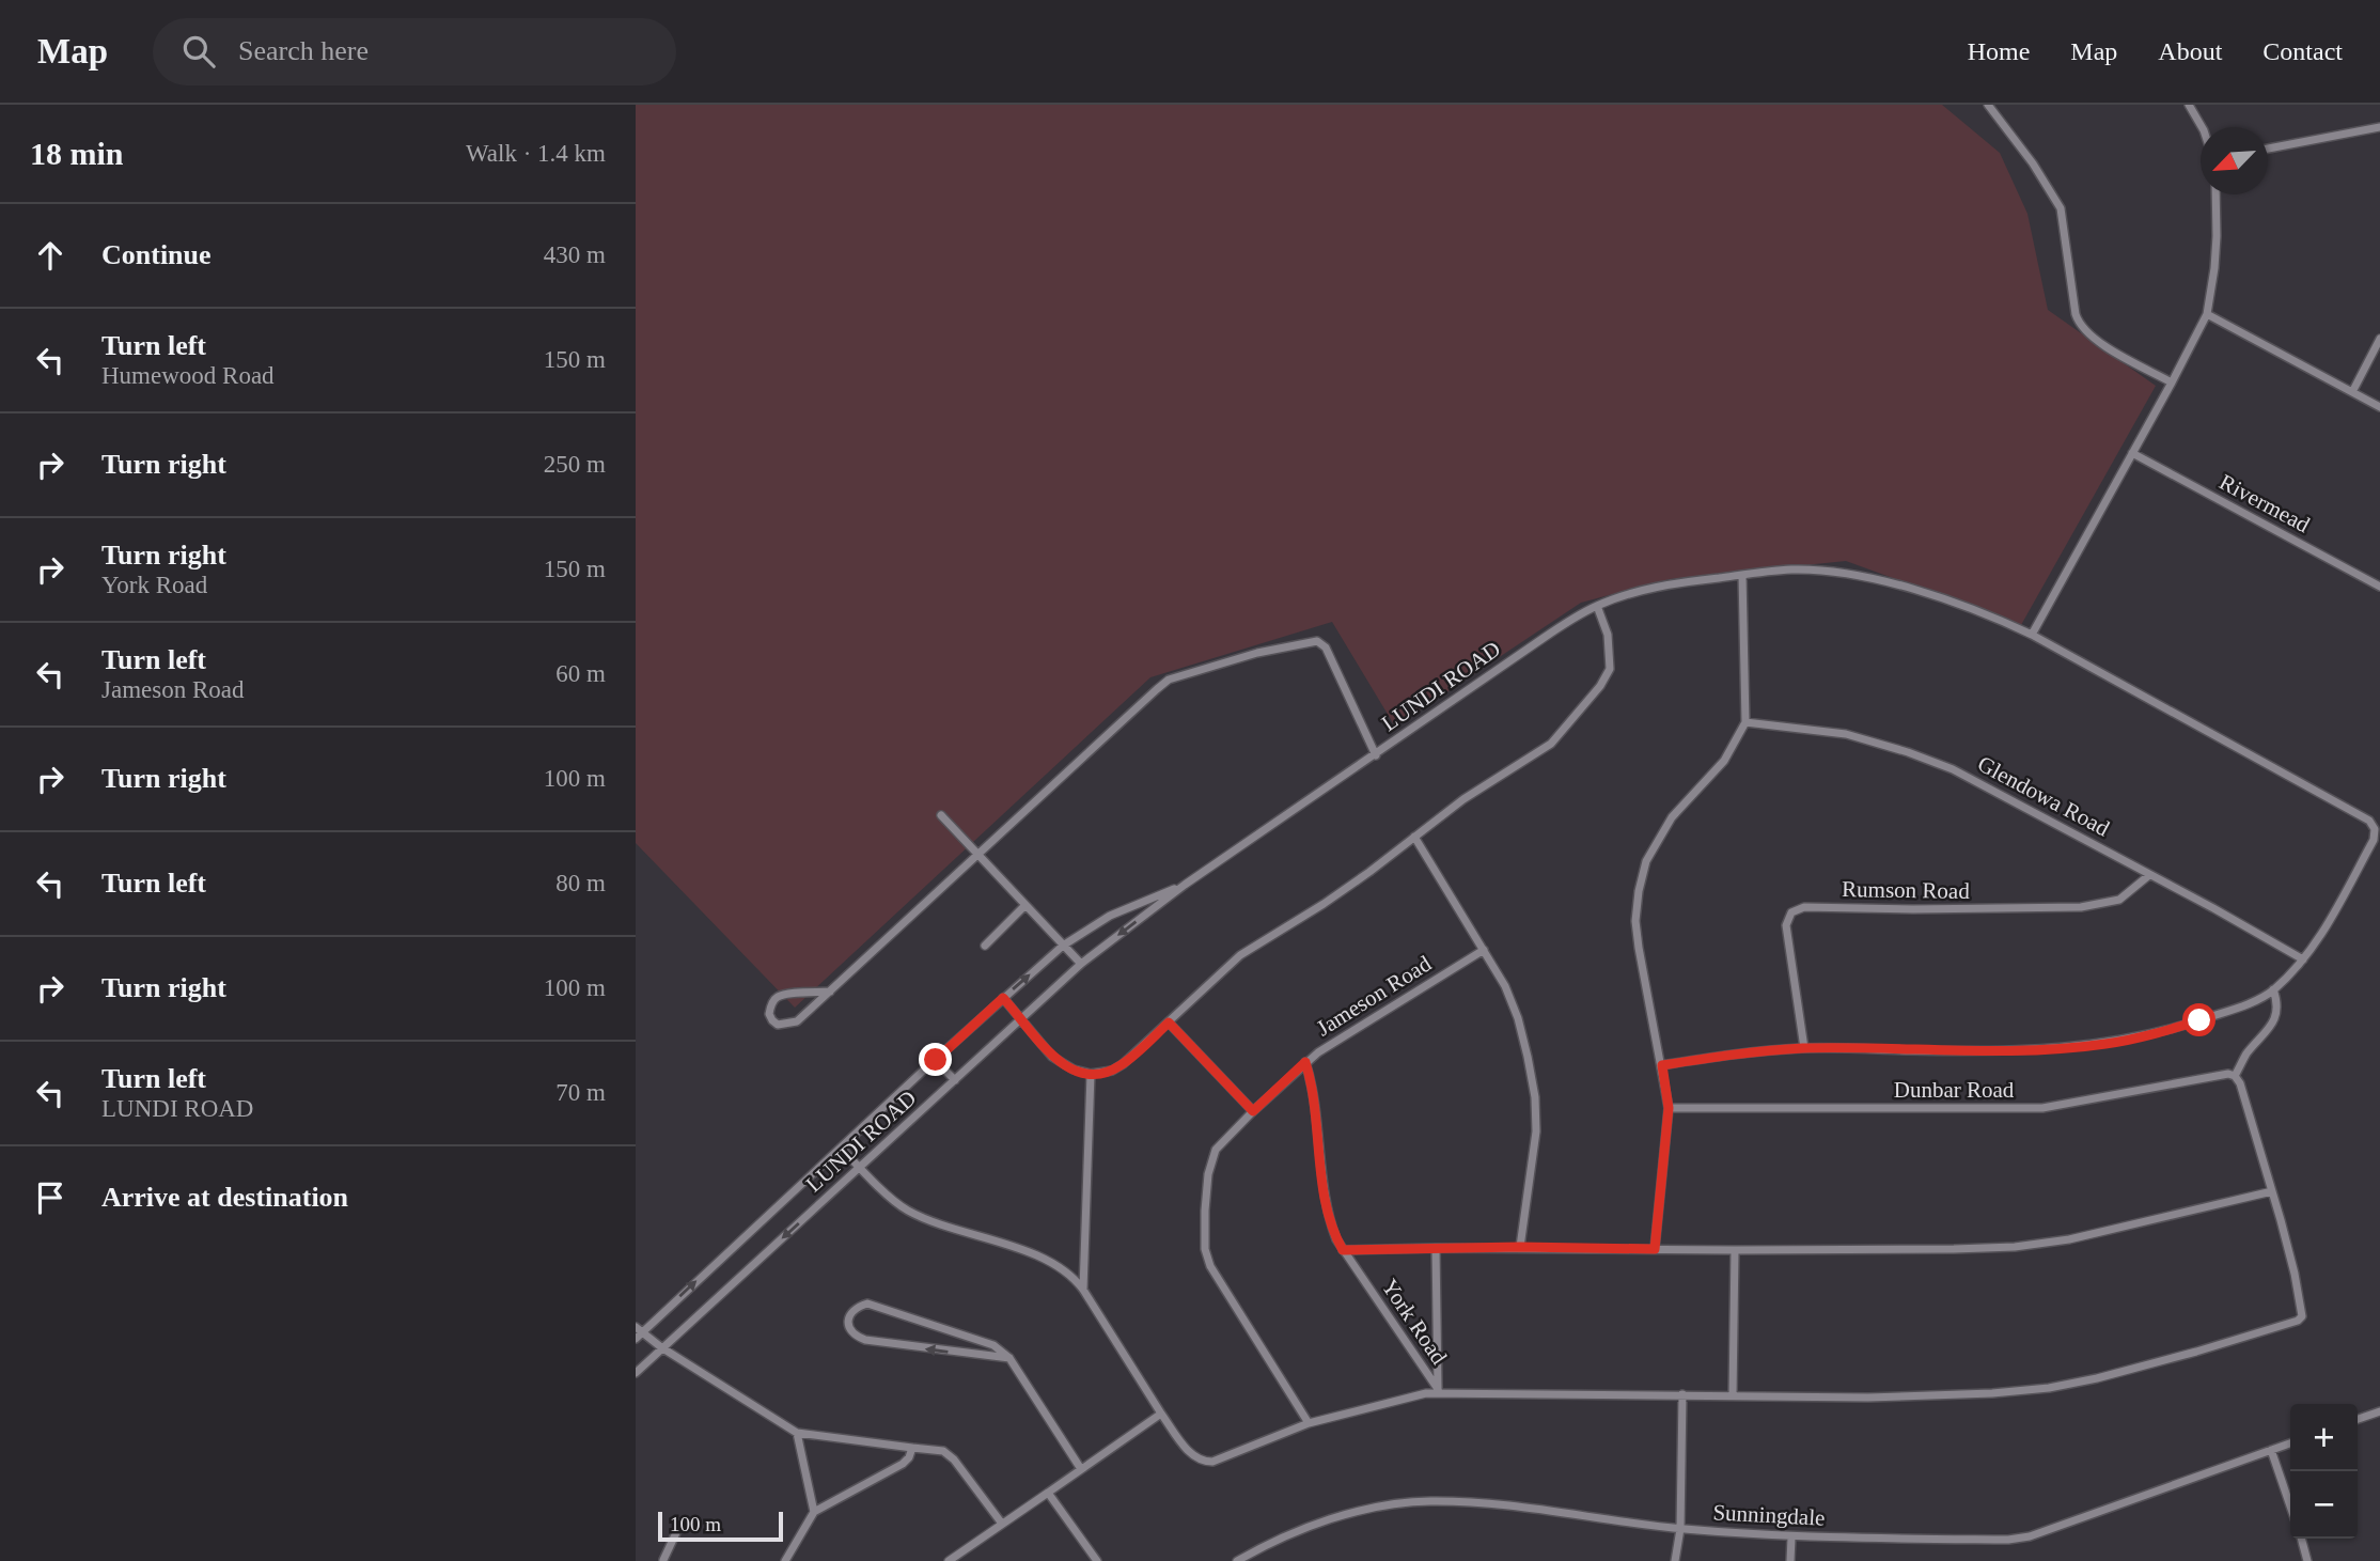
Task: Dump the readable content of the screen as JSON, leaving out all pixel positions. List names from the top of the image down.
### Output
{
  "streets": {
    "street": [
      "Rivermead",
      "LUNDI ROAD",
      "Glendowa Road",
      "Rumson Road",
      "Jameson Road",
      "Dunbar Road",
      "York Road",
      "Sunningdale"
    ]
  },
  "crossings": [
    ["LUNDI ROAD", "Glendowa Road"],
    ["LUNDI ROAD", "Rumson Road"],
    ["Glendowa Road", "Rumson Road"],
    ["Jameson Road", "York Road"]
  ],
  "scale_bar": "100 m",
  "north": "bottom left",
  "page": {
    "header": "Map",
    "search": "Search here",
    "nav": [
      "Home",
      "Map",
      "About",
      "Contact"
    ],
    "heading": ["18 min", "Walk · 1.4 km"],
    "list": [
      ["Continue", "430 m"],
      ["Turn left", "Humewood Road", "150 m"],
      ["Turn right", "250 m"],
      ["Turn right", "York Road", "150 m"],
      ["Turn left", "Jameson Road", "60 m"],
      ["Turn right", "100 m"],
      ["Turn left", "80 m"],
      ["Turn right", "100 m"],
      ["Turn left", "LUNDI ROAD", "70 m"],
      "Arrive at destination"
    ],
    "map_buttons": ["+", "−"],
    "scale": "100 m"
  }
}
